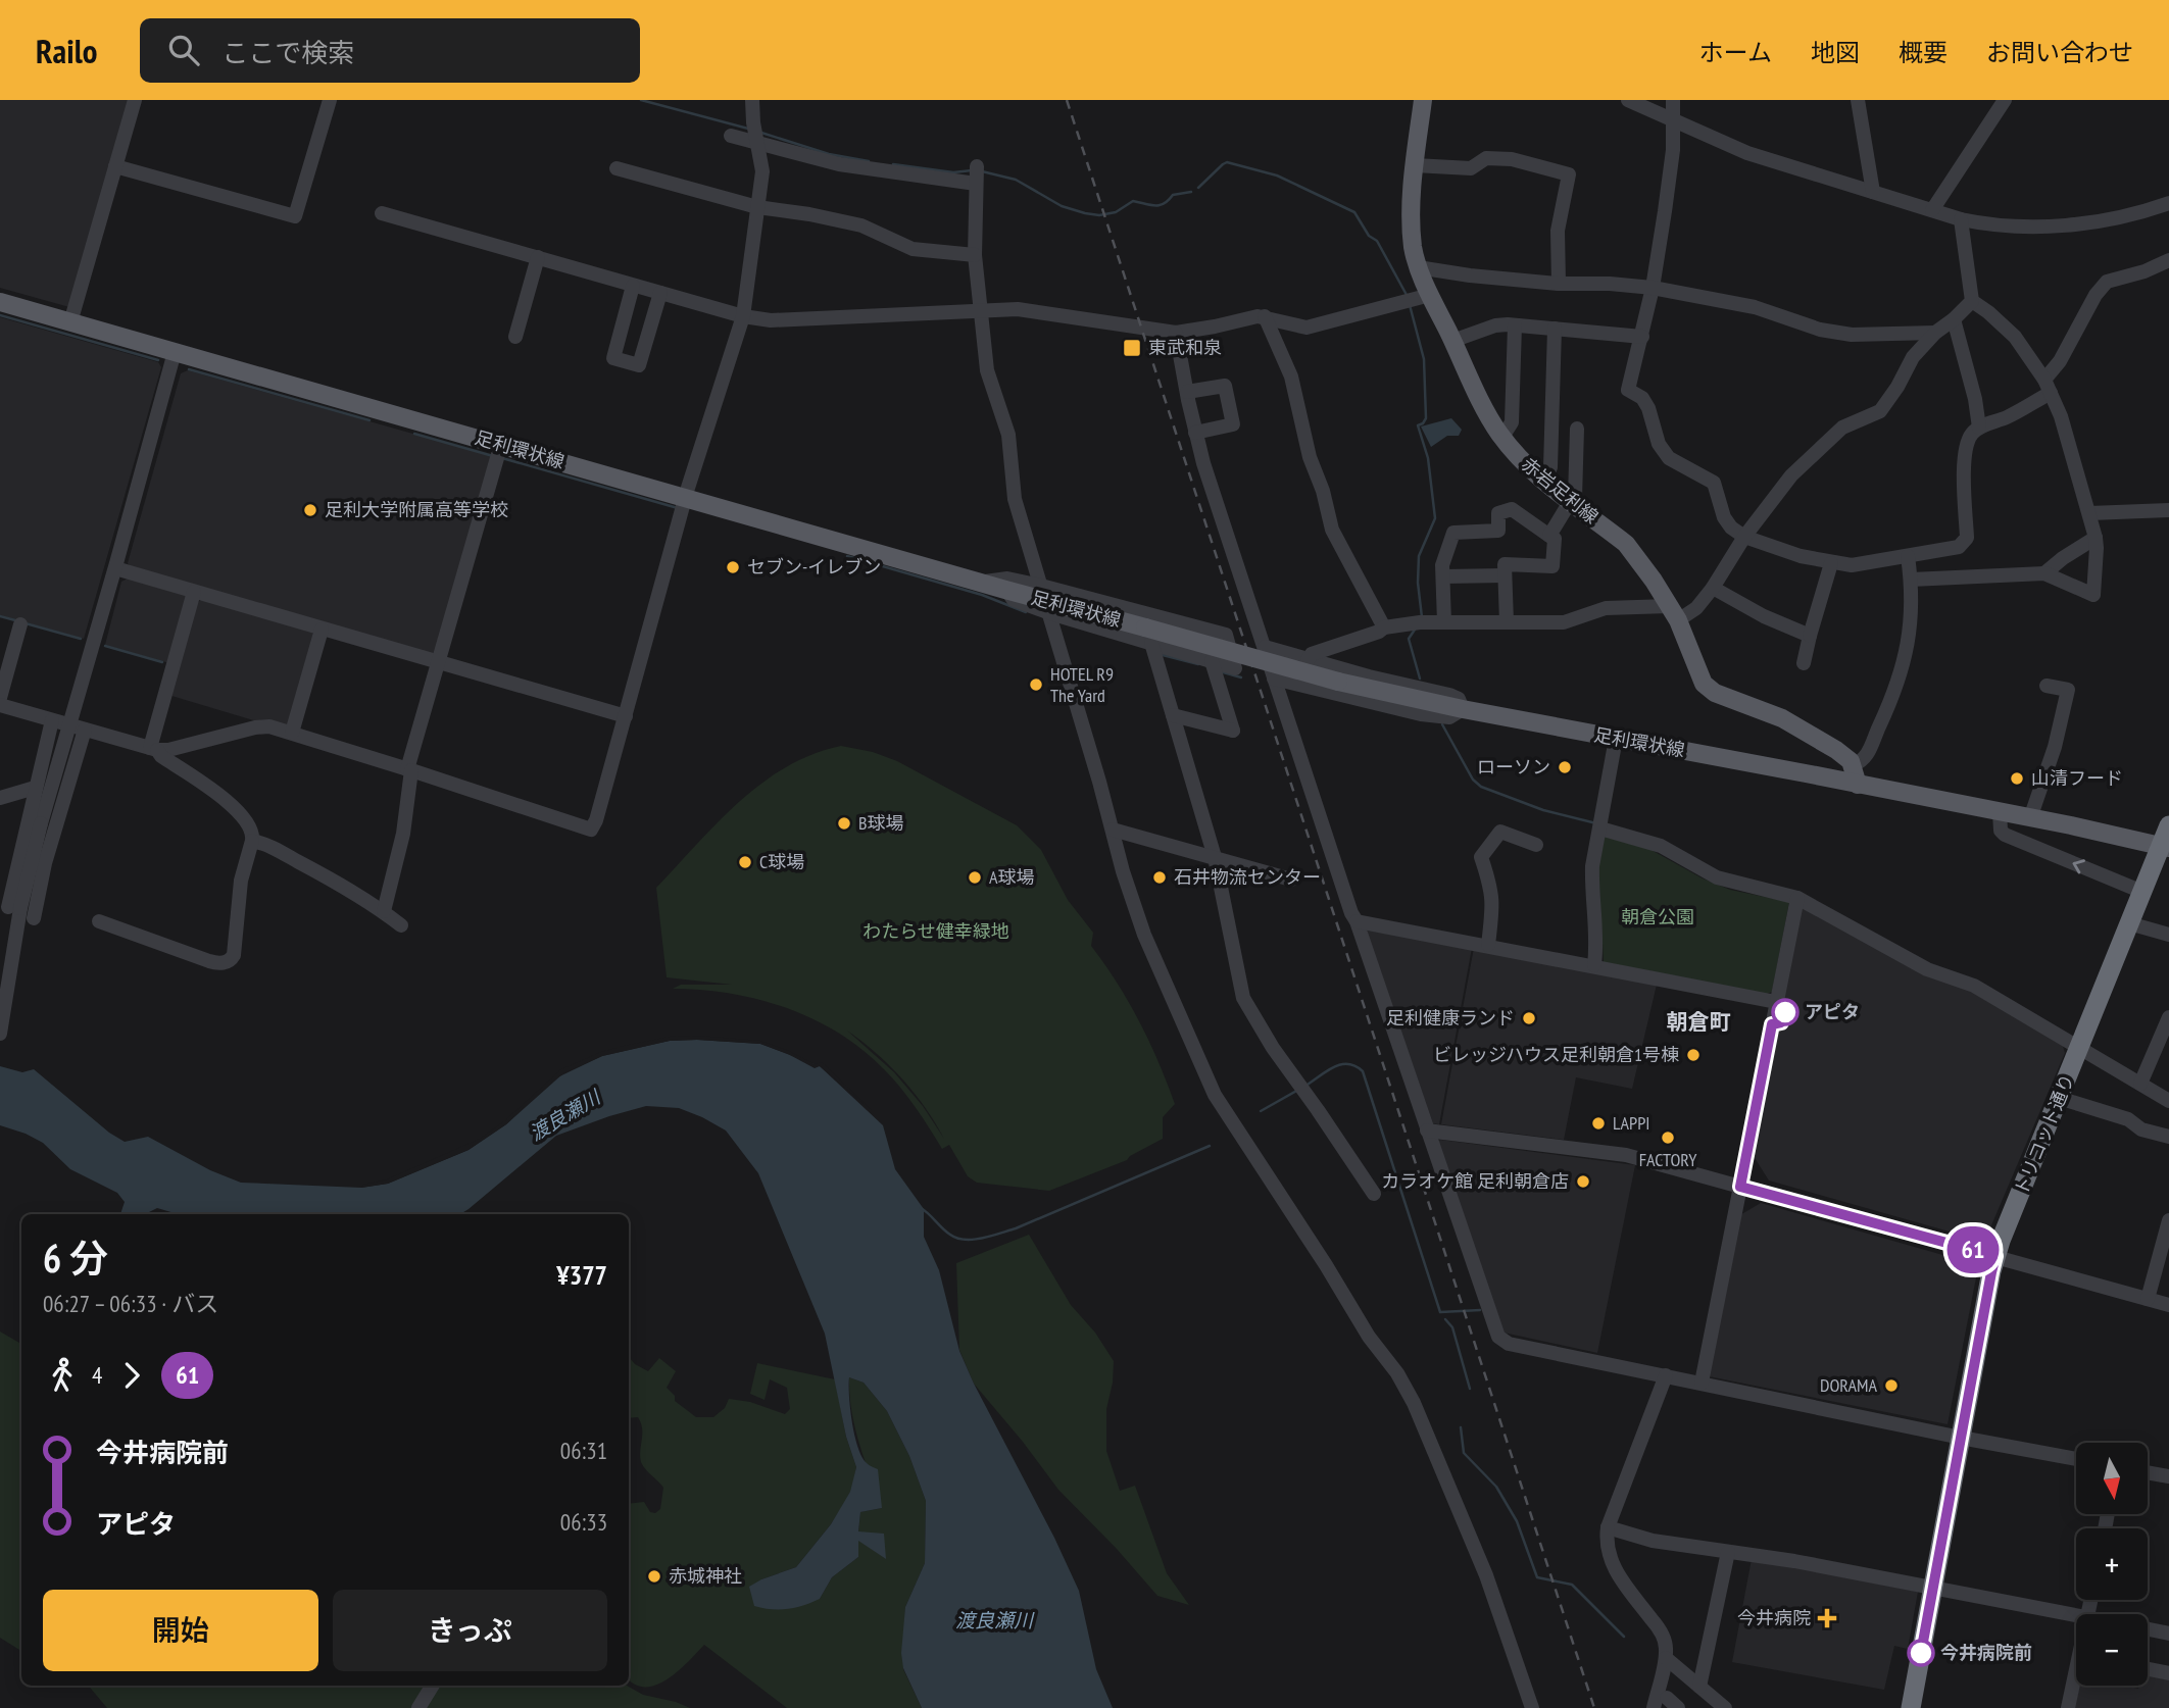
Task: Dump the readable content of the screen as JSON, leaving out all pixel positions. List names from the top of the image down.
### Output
{
  "streets": {
    "highway": ["トリコット通り"],
    "main road": ["足利環状線", "赤岩足利線"]
  },
  "crossings": [
    ["足利環状線", "トリコット通り"]
  ],
  "districts": ["朝倉町"],
  "water": ["渡良瀬川"],
  "parks": ["朝倉公園", "わたらせ健幸緑地"],
  "places": {
    "transit": ["東武和泉"],
    "other": [
      "足利大学附属高等学校",
      "セブン-イレブン",
      "HOTEL R9 The Yard",
      "ローソン",
      "山清フード",
      "B球場",
      "C球場",
      "A球場",
      "石井物流センター",
      "アピタ",
      "足利健康ランド",
      "ビレッジハウス足利朝倉1号棟",
      "LAPPI",
      "FACTORY",
      "カラオケ館 足利朝倉店",
      "DORAMA",
      "赤城神社",
      "今井病院前"
    ],
    "health": ["今井病院"]
  },
  "lines": ["bus line 61"],
  "north": "bottom",
  "page": {
    "header": "Railo",
    "search": "ここで検索",
    "nav": [
      "ホーム",
      "地図",
      "概要",
      "お問い合わせ"
    ],
    "on_map": "61",
    "heading": ["6 分", "06:27 – 06:33 · バス", "¥377"],
    "legs": ["4", "61"],
    "list": [
      {
        "name": "今井病院前",
        "value": "06:31"
      },
      {
        "name": "アピタ",
        "value": "06:33"
      }
    ],
    "map_buttons": ["+", "−"],
    "buttons": ["開始", "きっぷ"]
  }
}
